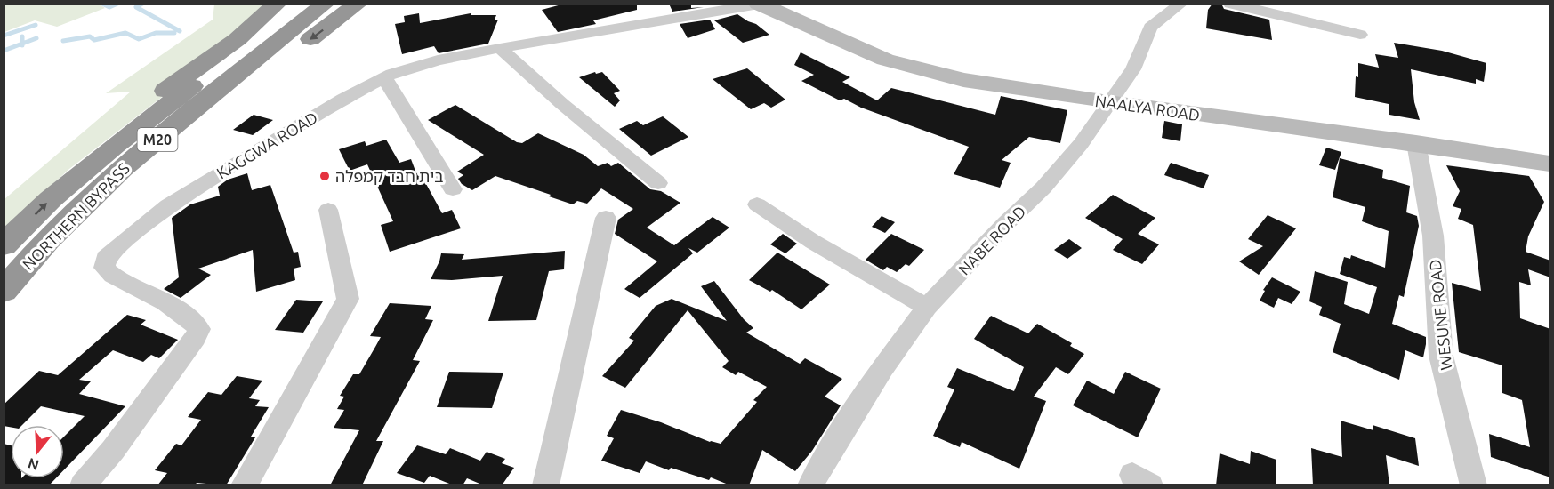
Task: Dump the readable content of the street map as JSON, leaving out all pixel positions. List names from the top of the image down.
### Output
{
  "streets": {
    "highway": ["M20", "NORTHERN BYPASS"],
    "main road": ["NAALYA ROAD"],
    "street": ["KAGGWA ROAD", "NABE ROAD", "WESUNE ROAD"]
  },
  "crossings": [
    ["NAALYA ROAD", "KAGGWA ROAD"],
    ["NAALYA ROAD", "NABE ROAD"],
    ["NAALYA ROAD", "WESUNE ROAD"]
  ],
  "places": ["בית חבד קמפלה"],
  "north": "bottom"
}
